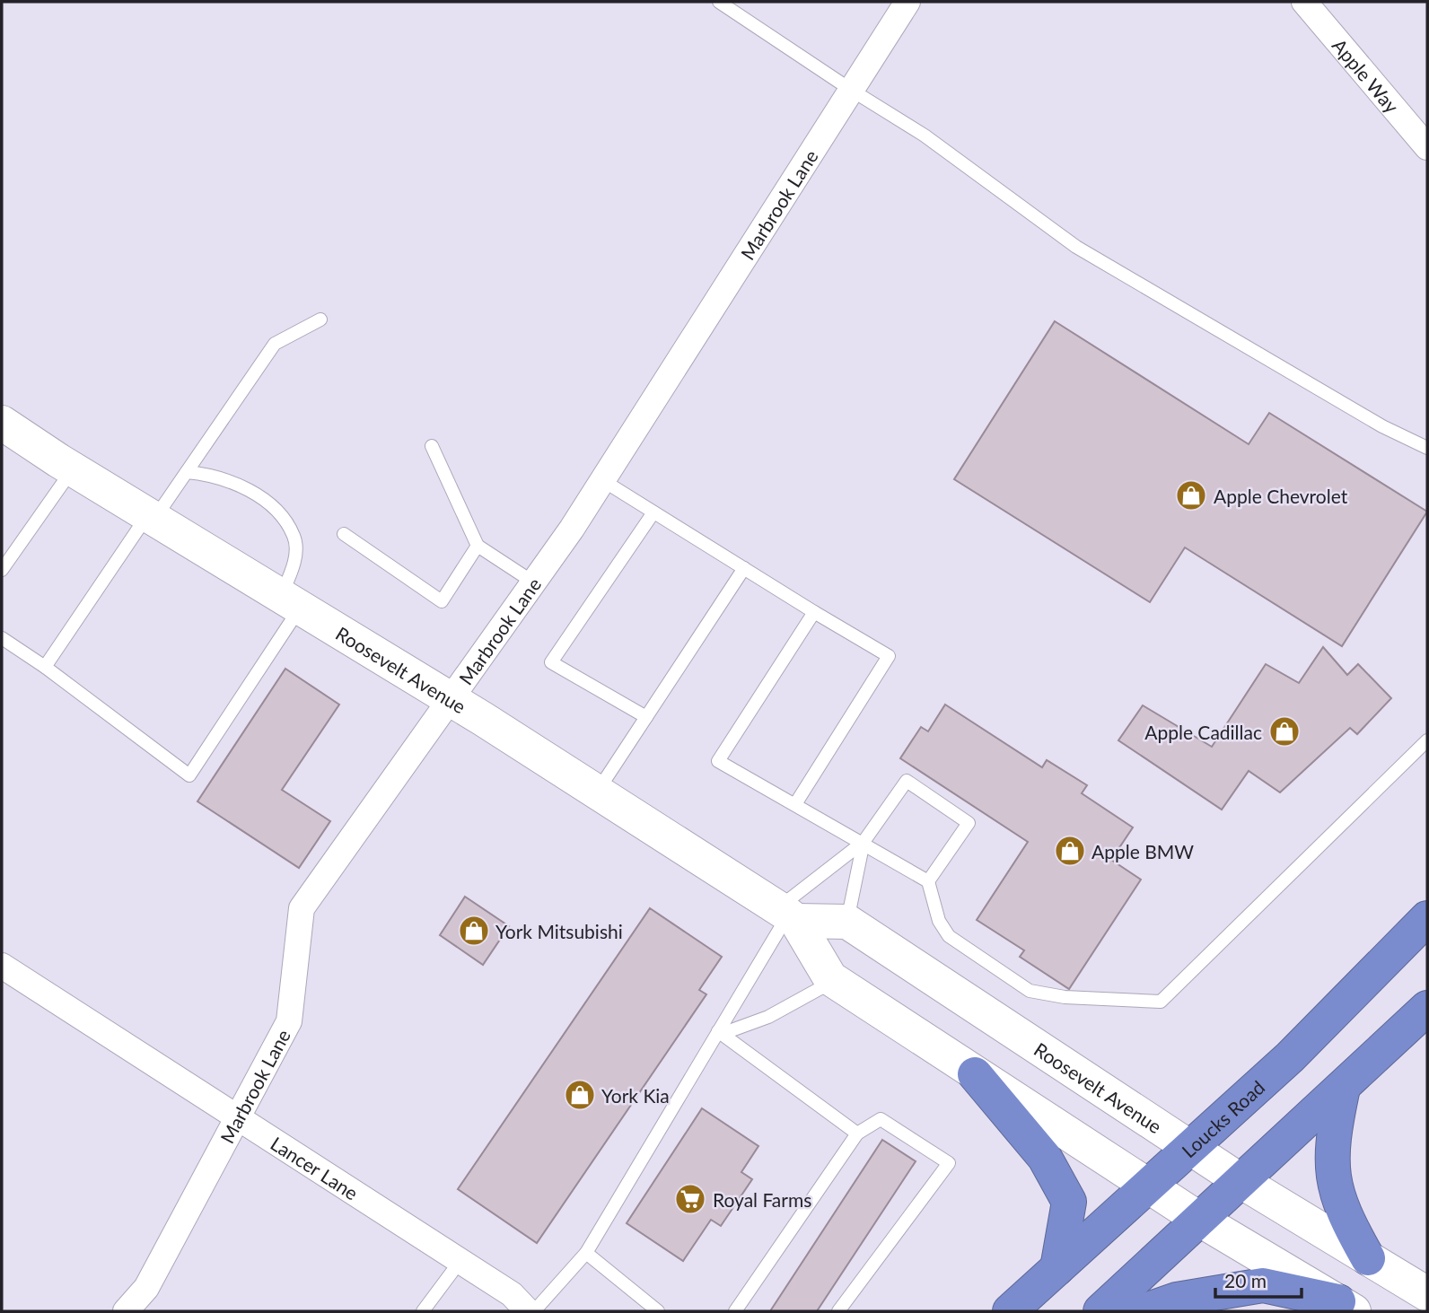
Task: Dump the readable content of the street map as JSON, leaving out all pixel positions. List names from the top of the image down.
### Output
{
  "streets": {
    "highway": ["Loucks Road"],
    "main road": ["Roosevelt Avenue"],
    "street": ["Apple Way", "Marbrook Lane", "Lancer Lane"]
  },
  "crossings": [
    ["Marbrook Lane", "Roosevelt Avenue"],
    ["Marbrook Lane", "Lancer Lane"],
    ["Roosevelt Avenue", "Loucks Road"]
  ],
  "places": {
    "shop": [
      "Apple Chevrolet",
      "Apple Cadillac",
      "Apple BMW",
      "York Mitsubishi",
      "York Kia"
    ],
    "supermarket": ["Royal Farms"]
  },
  "scale_bar": "20 m"
}
